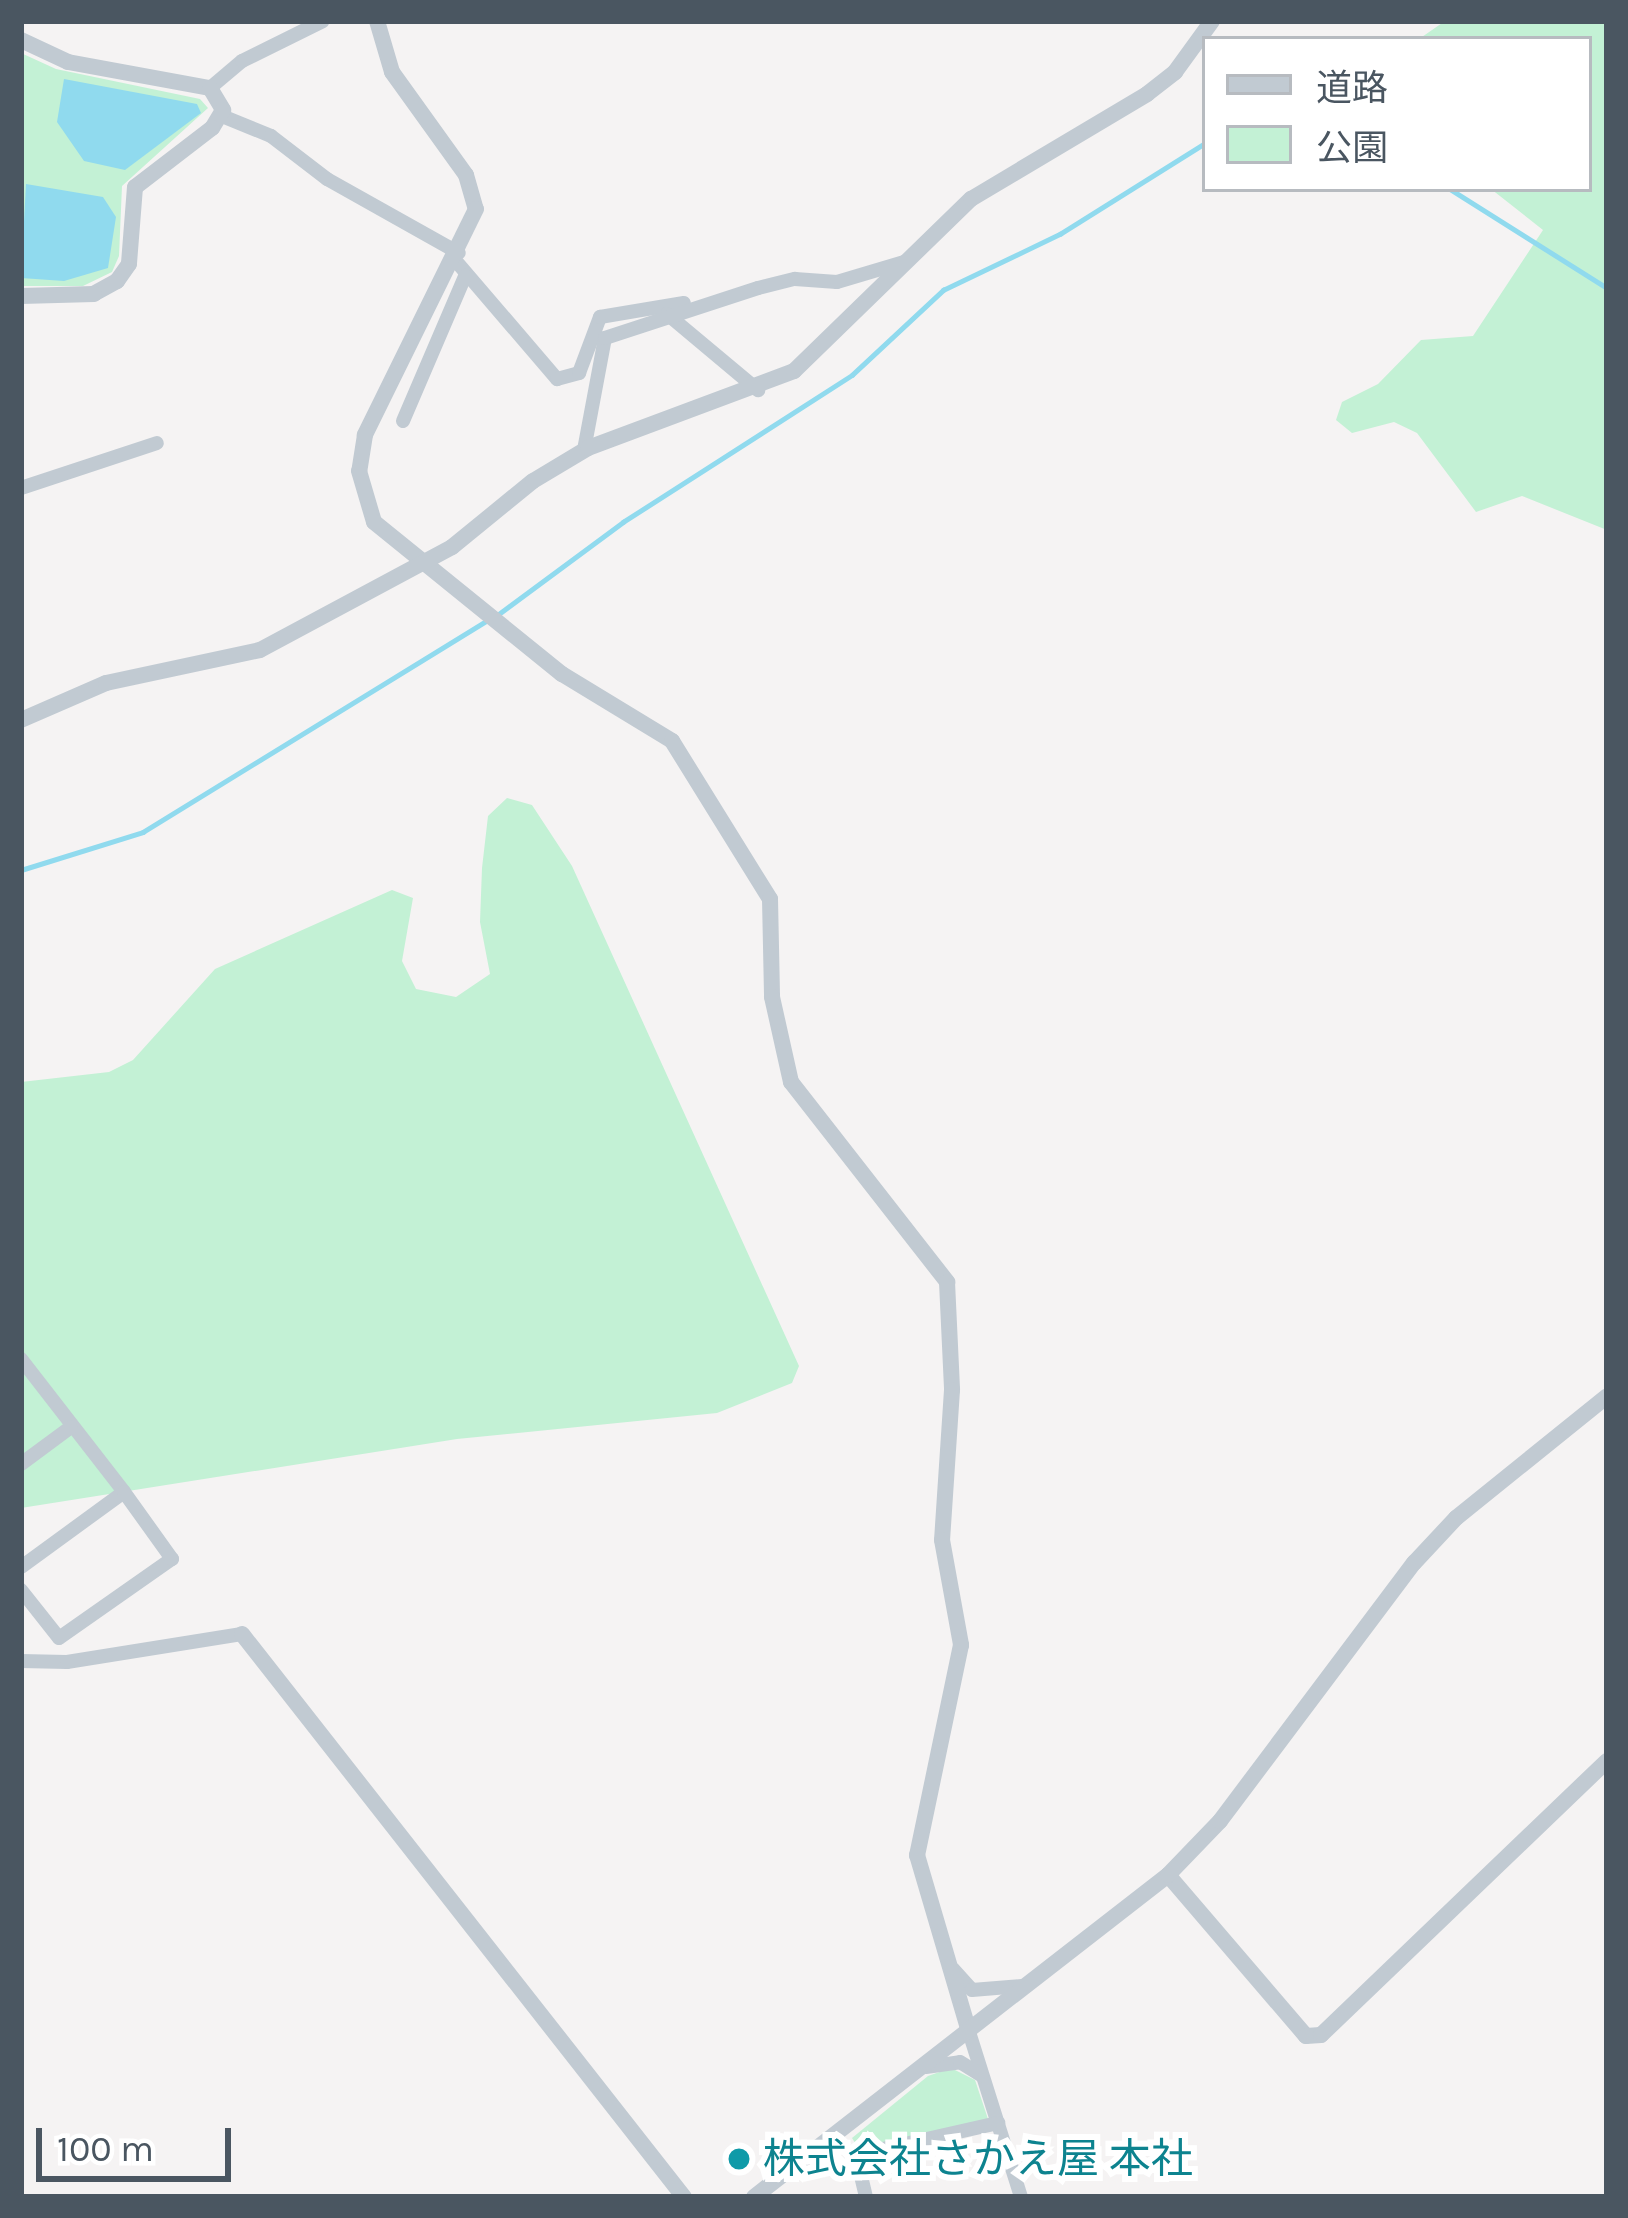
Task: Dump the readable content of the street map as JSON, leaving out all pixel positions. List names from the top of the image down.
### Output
{
  "places": ["株式会社さかえ屋 本社"],
  "legend": ["道路", "公園"],
  "scale_bar": "100 m"
}
